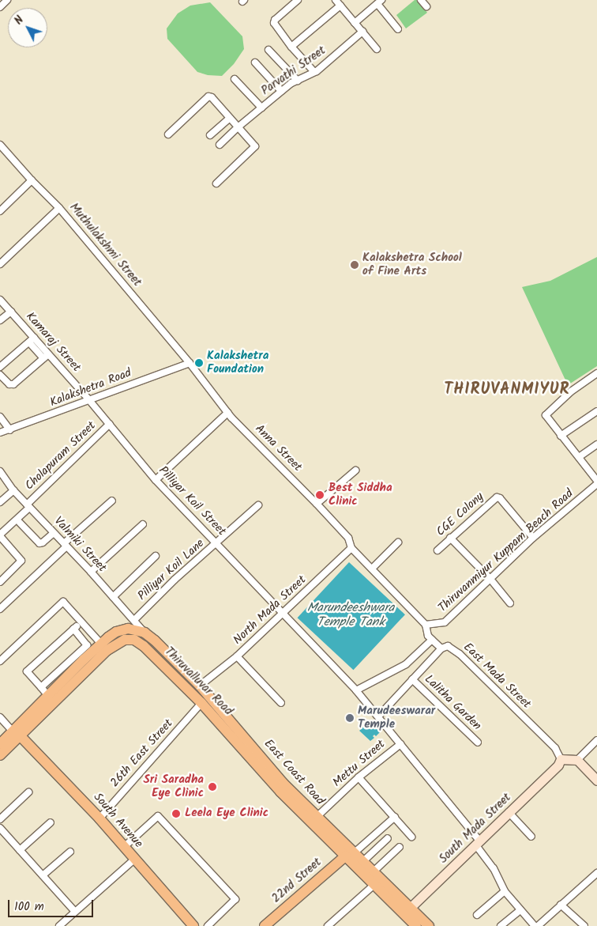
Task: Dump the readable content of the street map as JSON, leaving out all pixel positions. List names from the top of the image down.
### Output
{
  "streets": {
    "main road": [
      "Thiruvalluvar Road",
      "East Coast Road",
      "South Avenue",
      "22nd Street"
    ],
    "street": [
      "Parvathi Street",
      "Muthulakshmi Street",
      "Kamaraj Street",
      "Kalakshetra Road",
      "Anna Street",
      "Cholapuram Street",
      "Pilliyar Koil Street",
      "CGE Colony",
      "Valmiki Street",
      "Thiruvanmiyur Kuppam Beach Road",
      "Pilliyar Koil Lane",
      "North Mada Street",
      "East Mada Street",
      "Lalitha Garden",
      "26th East Street",
      "Mettu Street",
      "South Mada Street"
    ]
  },
  "crossings": [
    ["Muthulakshmi Street", "Kalakshetra Road"],
    ["Muthulakshmi Street", "Anna Street"],
    ["Kamaraj Street", "Kalakshetra Road"],
    ["Kamaraj Street", "Pilliyar Koil Street"],
    ["Kalakshetra Road", "Anna Street"],
    ["Kalakshetra Road", "Pilliyar Koil Street"],
    ["Anna Street", "North Mada Street"],
    ["Anna Street", "East Mada Street"],
    ["Cholapuram Street", "Pilliyar Koil Street"],
    ["Cholapuram Street", "Valmiki Street"],
    ["Pilliyar Koil Street", "Pilliyar Koil Lane"],
    ["Pilliyar Koil Street", "North Mada Street"],
    ["Pilliyar Koil Street", "Mettu Street"],
    ["Pilliyar Koil Street", "South Mada Street"],
    ["CGE Colony", "Thiruvanmiyur Kuppam Beach Road"],
    ["Valmiki Street", "Pilliyar Koil Lane"],
    ["Valmiki Street", "Thiruvalluvar Road"],
    ["Valmiki Street", "East Coast Road"],
    ["Thiruvanmiyur Kuppam Beach Road", "East Mada Street"],
    ["North Mada Street", "East Mada Street"],
    ["North Mada Street", "East Coast Road"],
    ["East Mada Street", "South Mada Street"],
    ["Thiruvalluvar Road", "26th East Street"],
    ["Thiruvalluvar Road", "East Coast Road"],
    ["Thiruvalluvar Road", "South Avenue"],
    ["26th East Street", "South Avenue"],
    ["Mettu Street", "East Coast Road"],
    ["East Coast Road", "South Mada Street"],
    ["East Coast Road", "22nd Street"]
  ],
  "districts": ["THIRUVANMIYUR"],
  "water": ["Marundeeshwara Temple Tank"],
  "places": [
    "Kalakshetra School of Fine Arts",
    "Kalakshetra Foundation",
    "Best Siddha Clinic",
    "Marudeeswarar Temple",
    "Sri Saradha Eye Clinic",
    "Leela Eye Clinic"
  ],
  "scale_bar": "100 m",
  "north": "top left"
}
